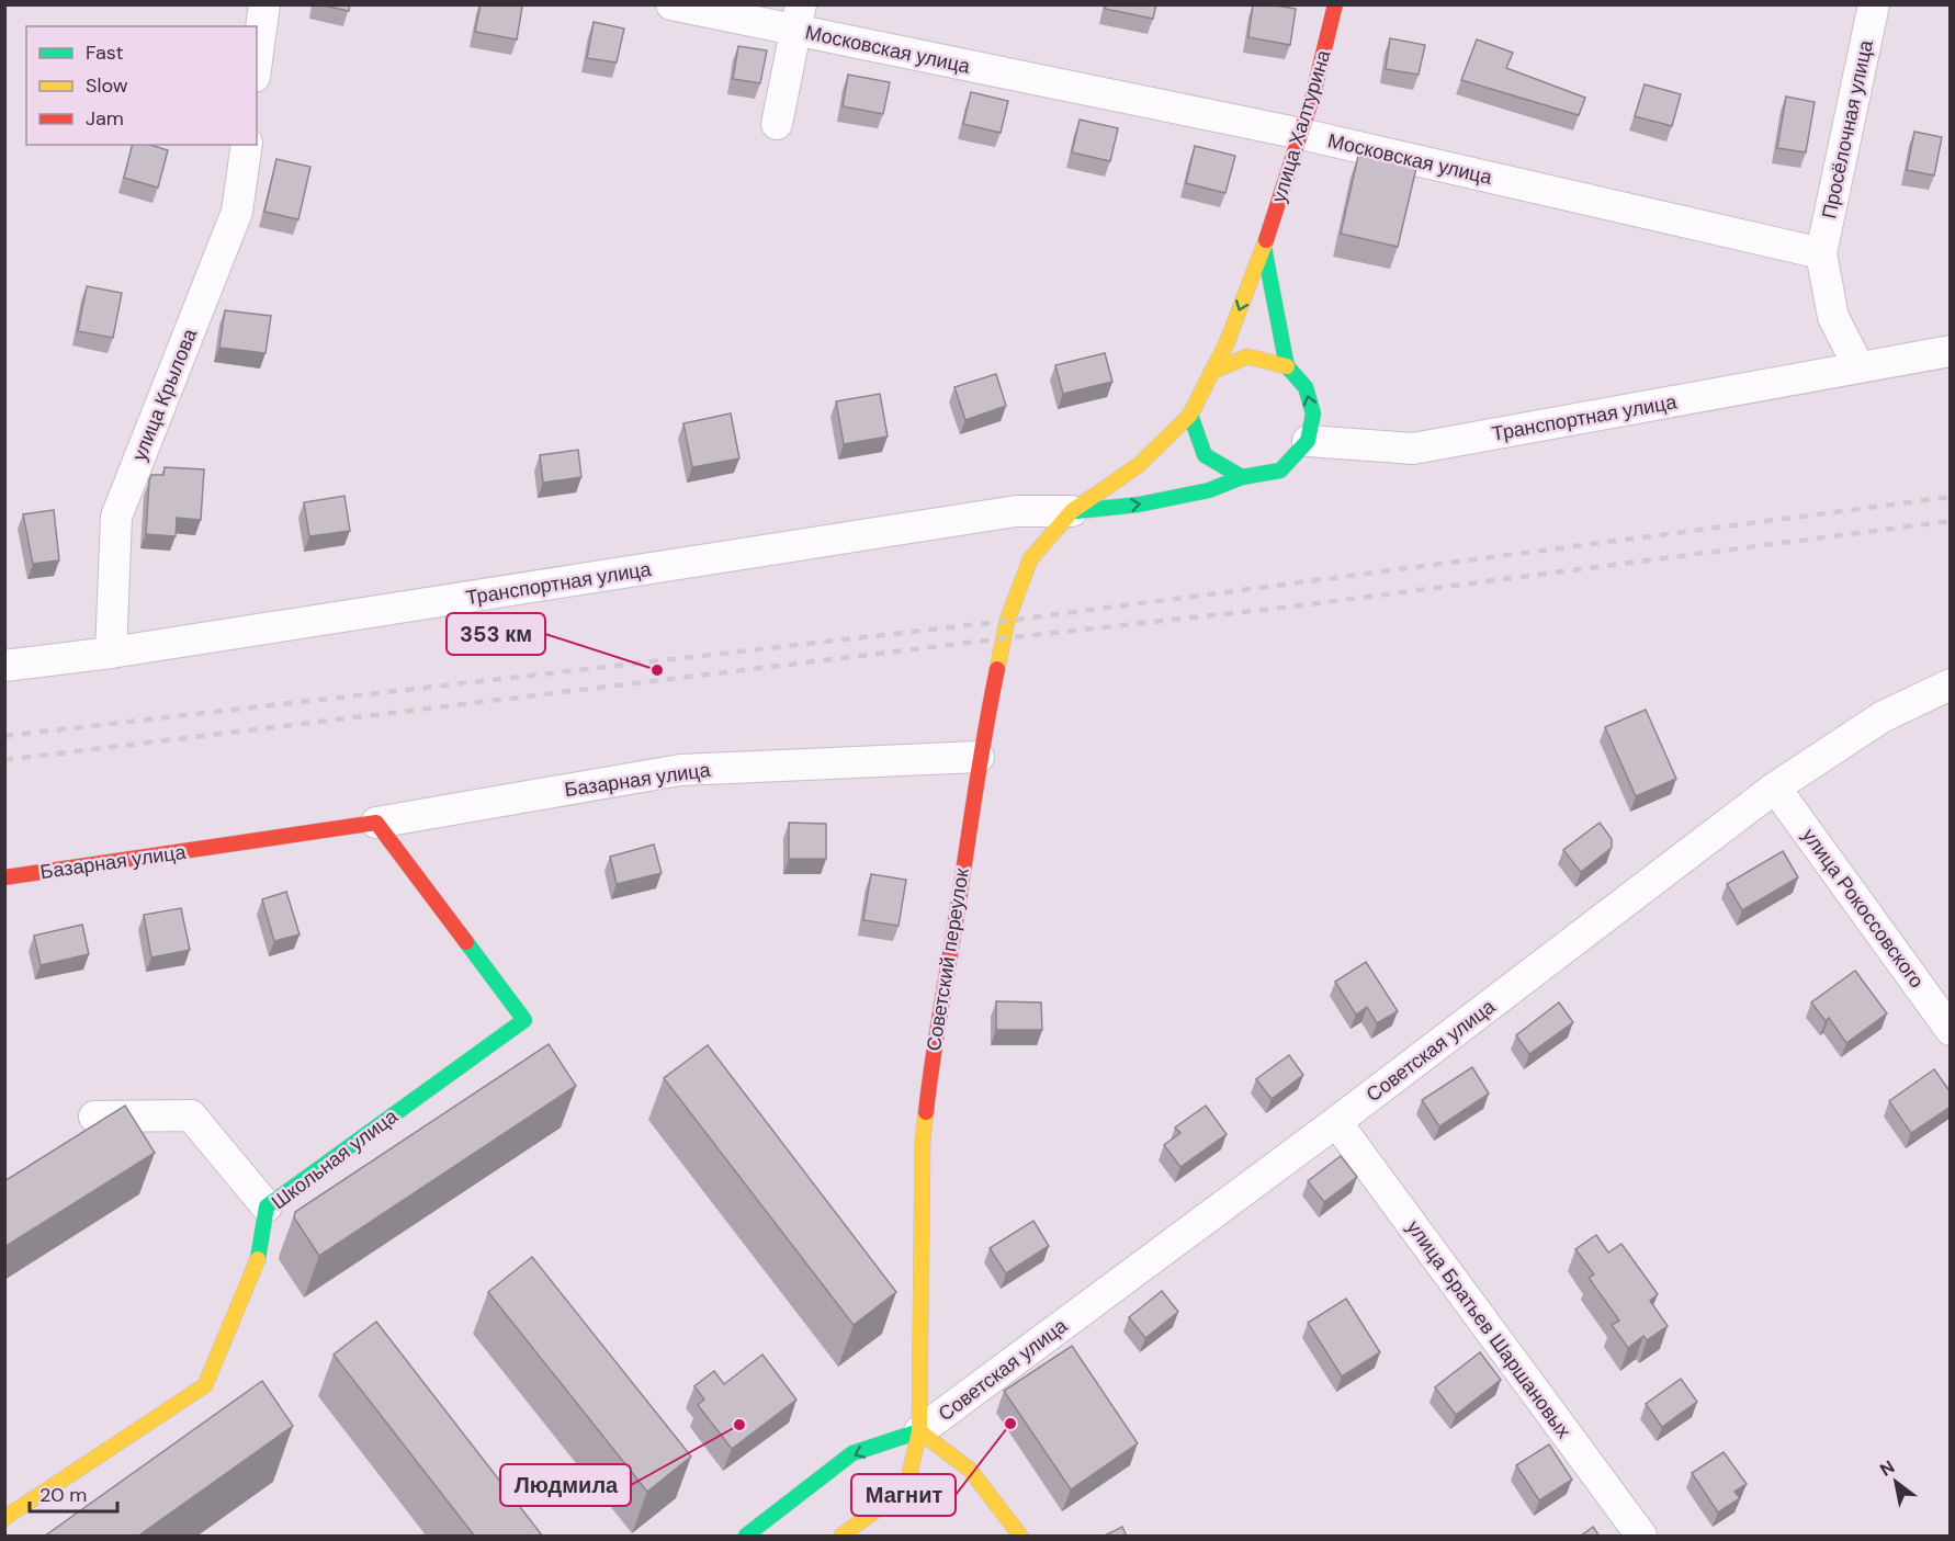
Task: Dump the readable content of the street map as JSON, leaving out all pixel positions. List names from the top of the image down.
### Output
{
  "streets": {
    "main road": [
      "улица Халтурина",
      "Базарная улица",
      "Советский переулок",
      "Советская улица",
      "Школьная улица"
    ],
    "street": [
      "Московская улица",
      "Просёлочная улица",
      "улица Крылова",
      "Транспортная улица",
      "улица Рокоссовского",
      "улица Братьев Шаршановых"
    ]
  },
  "crossings": [
    ["Московская улица", "улица Халтурина"],
    ["Московская улица", "Просёлочная улица"],
    ["улица Халтурина", "Транспортная улица"],
    ["улица Халтурина", "Советский переулок"],
    ["улица Крылова", "Транспортная улица"],
    ["Транспортная улица", "Советский переулок"],
    ["Базарная улица", "Советский переулок"],
    ["Базарная улица", "Школьная улица"],
    ["улица Рокоссовского", "Советская улица"],
    ["Советский переулок", "Советская улица"],
    ["Советская улица", "улица Братьев Шаршановых"]
  ],
  "one_way": ["улица Халтурина"],
  "places": ["353 км", "Магнит", "Людмила"],
  "legend": ["Fast", "Slow", "Jam"],
  "scale_bar": "20 m",
  "north": "top left"
}
